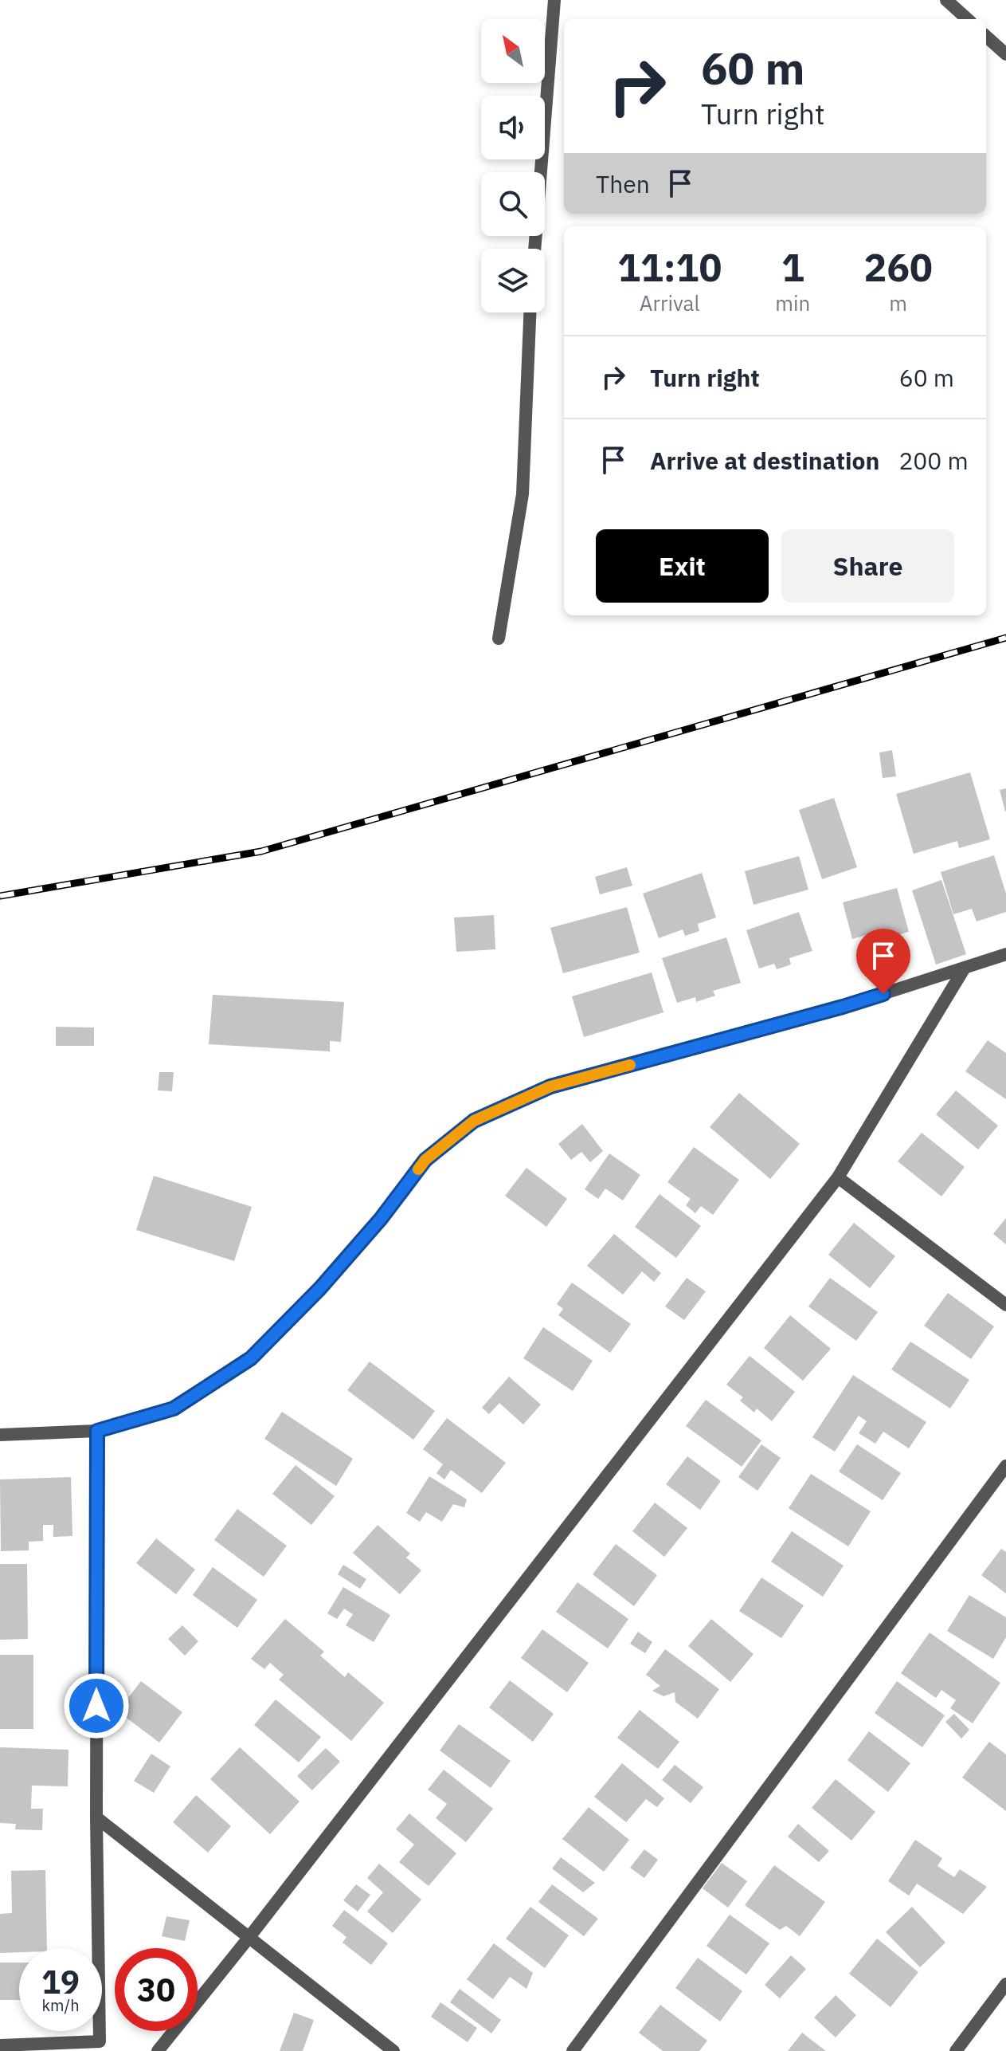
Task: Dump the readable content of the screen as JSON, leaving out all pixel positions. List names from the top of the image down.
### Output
{
  "north": "top left",
  "page": {
    "turn": ["60 m", "Turn right"],
    "then": "Then",
    "eta": [
      "11:10",
      "Arrival",
      "1",
      "min",
      "260",
      "m"
    ],
    "list": [
      {
        "name": "Turn right",
        "value": "60 m"
      },
      {
        "name": "Arrive at destination",
        "value": "200 m"
      }
    ],
    "buttons": ["Exit", "Share"],
    "speed": "19 km/h",
    "limit": "30"
  }
}
